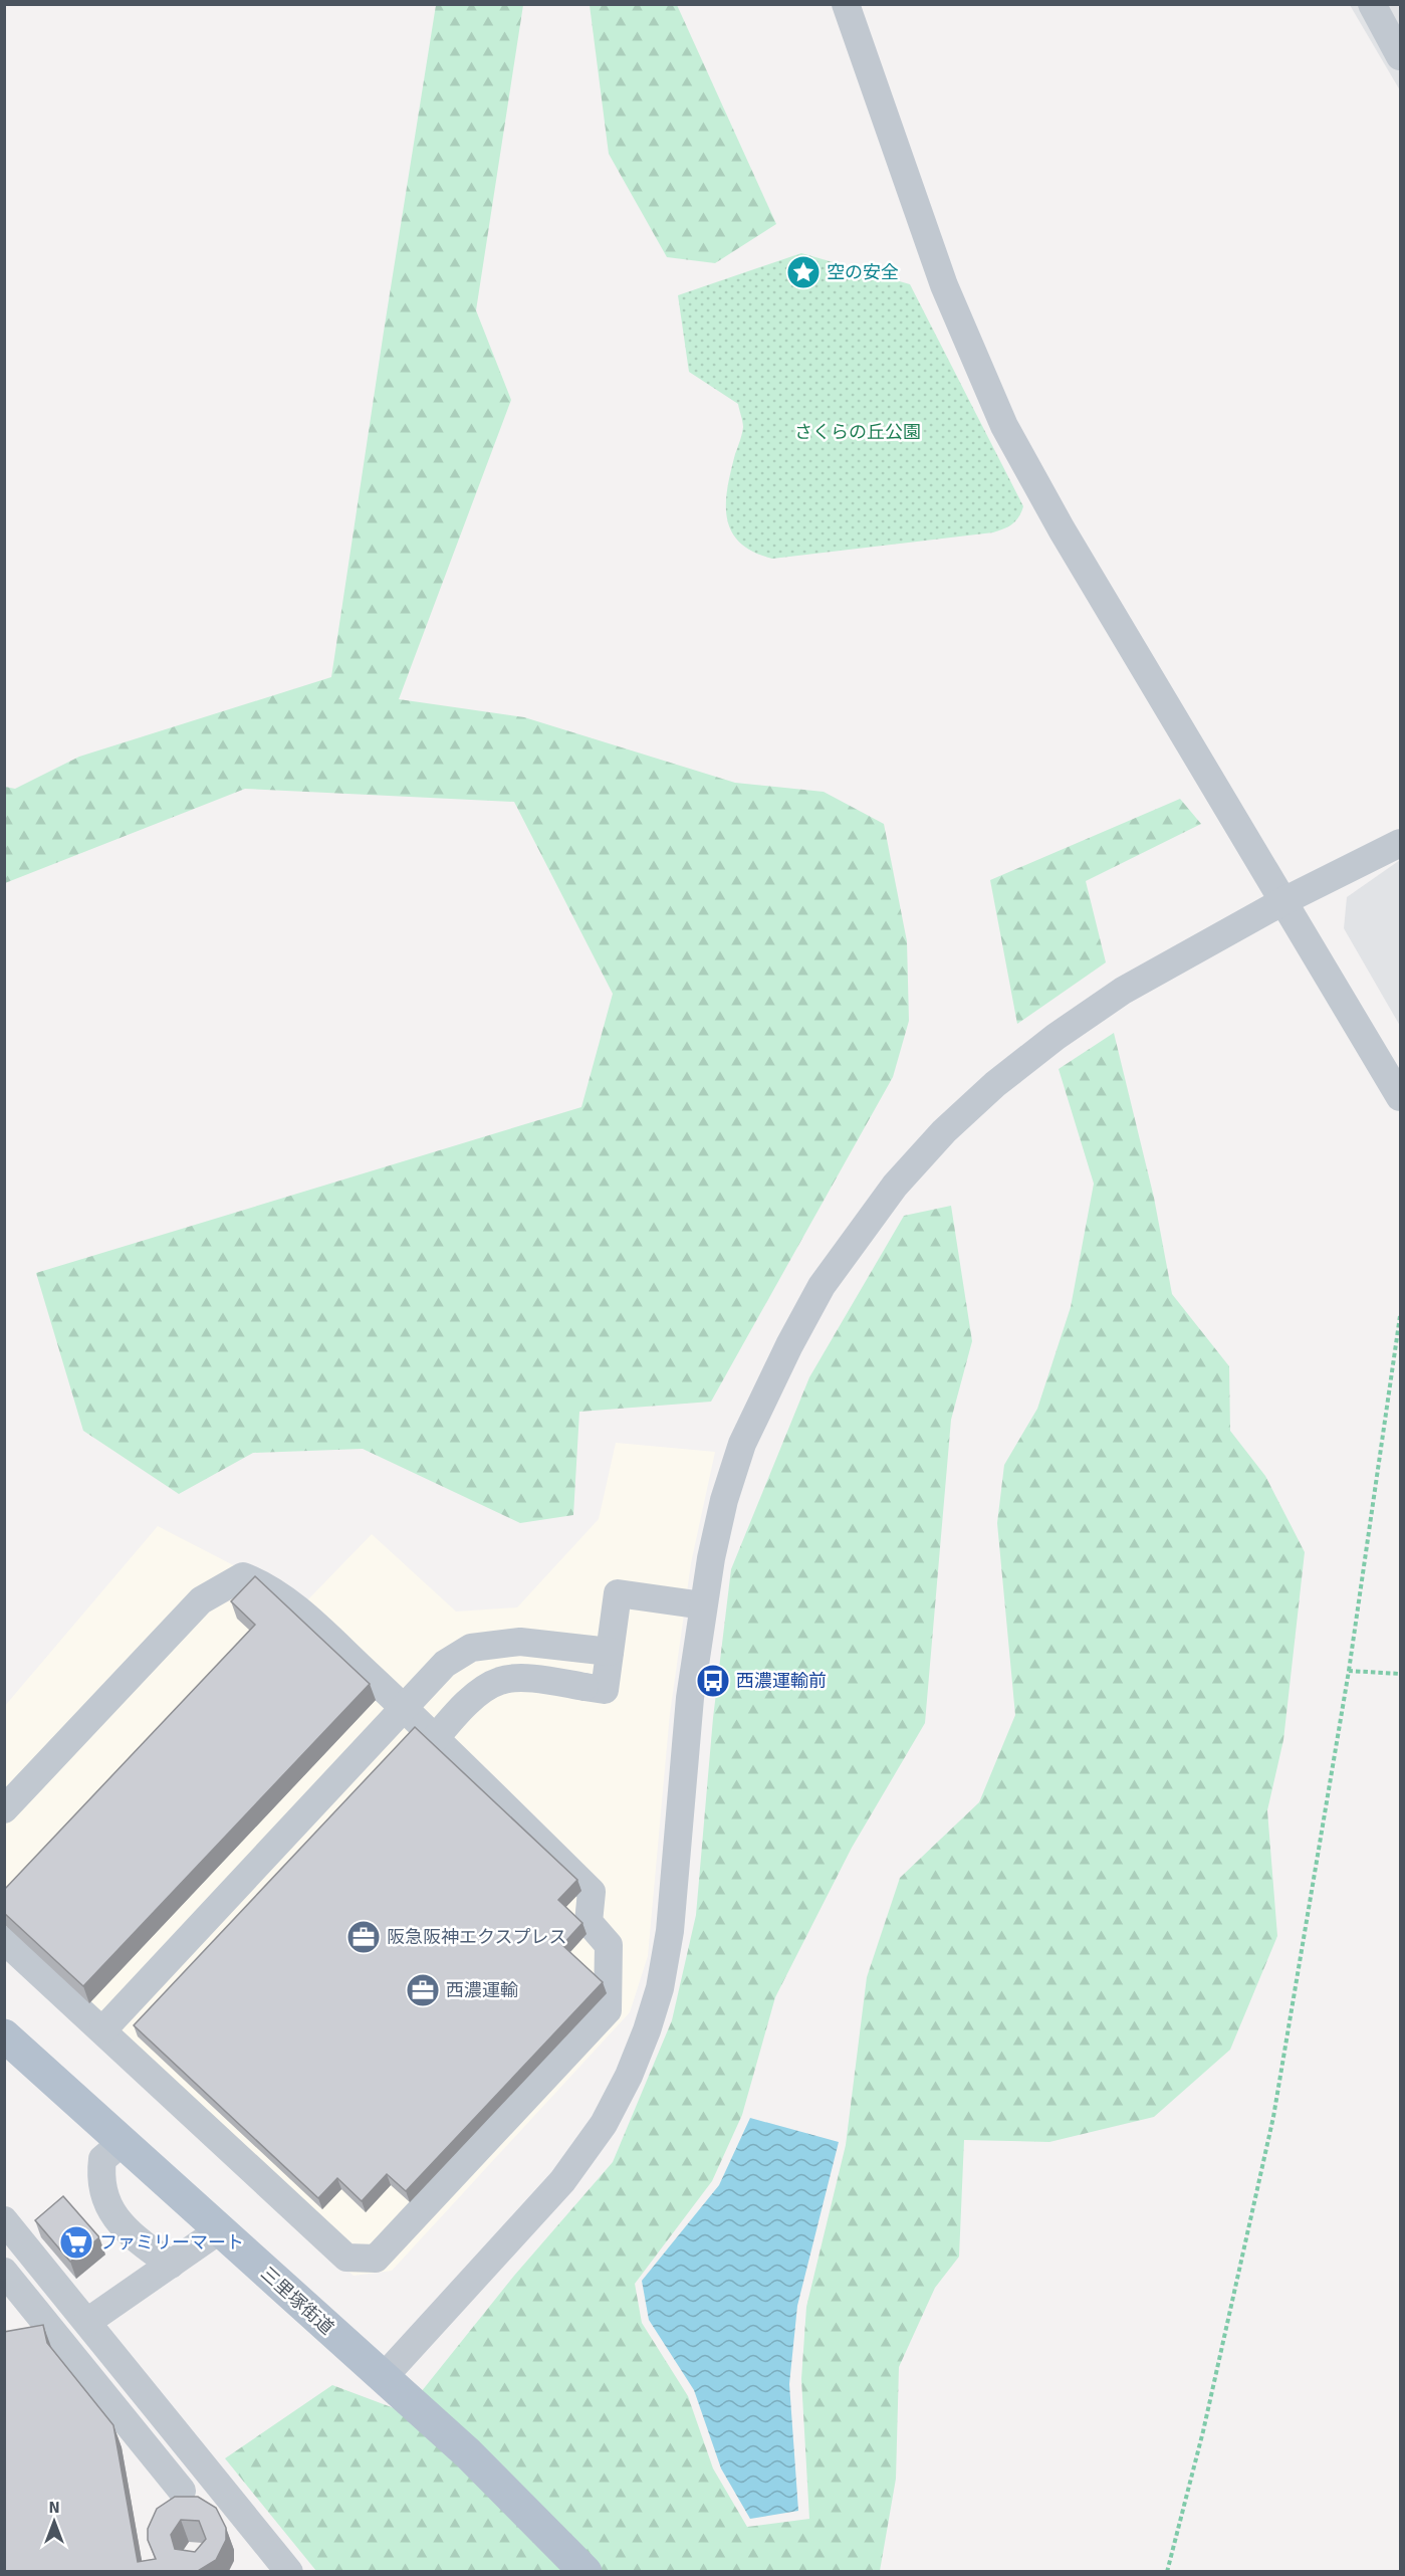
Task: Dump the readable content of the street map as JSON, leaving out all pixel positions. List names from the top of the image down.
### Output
{
  "streets": {
    "main road": ["三里塚街道"]
  },
  "parks": ["さくらの丘公園"],
  "places": {
    "place": ["空の安全"],
    "bus stop": ["西濃運輸前"],
    "office": ["阪急阪神エクスプレス", "西濃運輸"],
    "supermarket": ["ファミリーマート"]
  },
  "north": "top"
}
